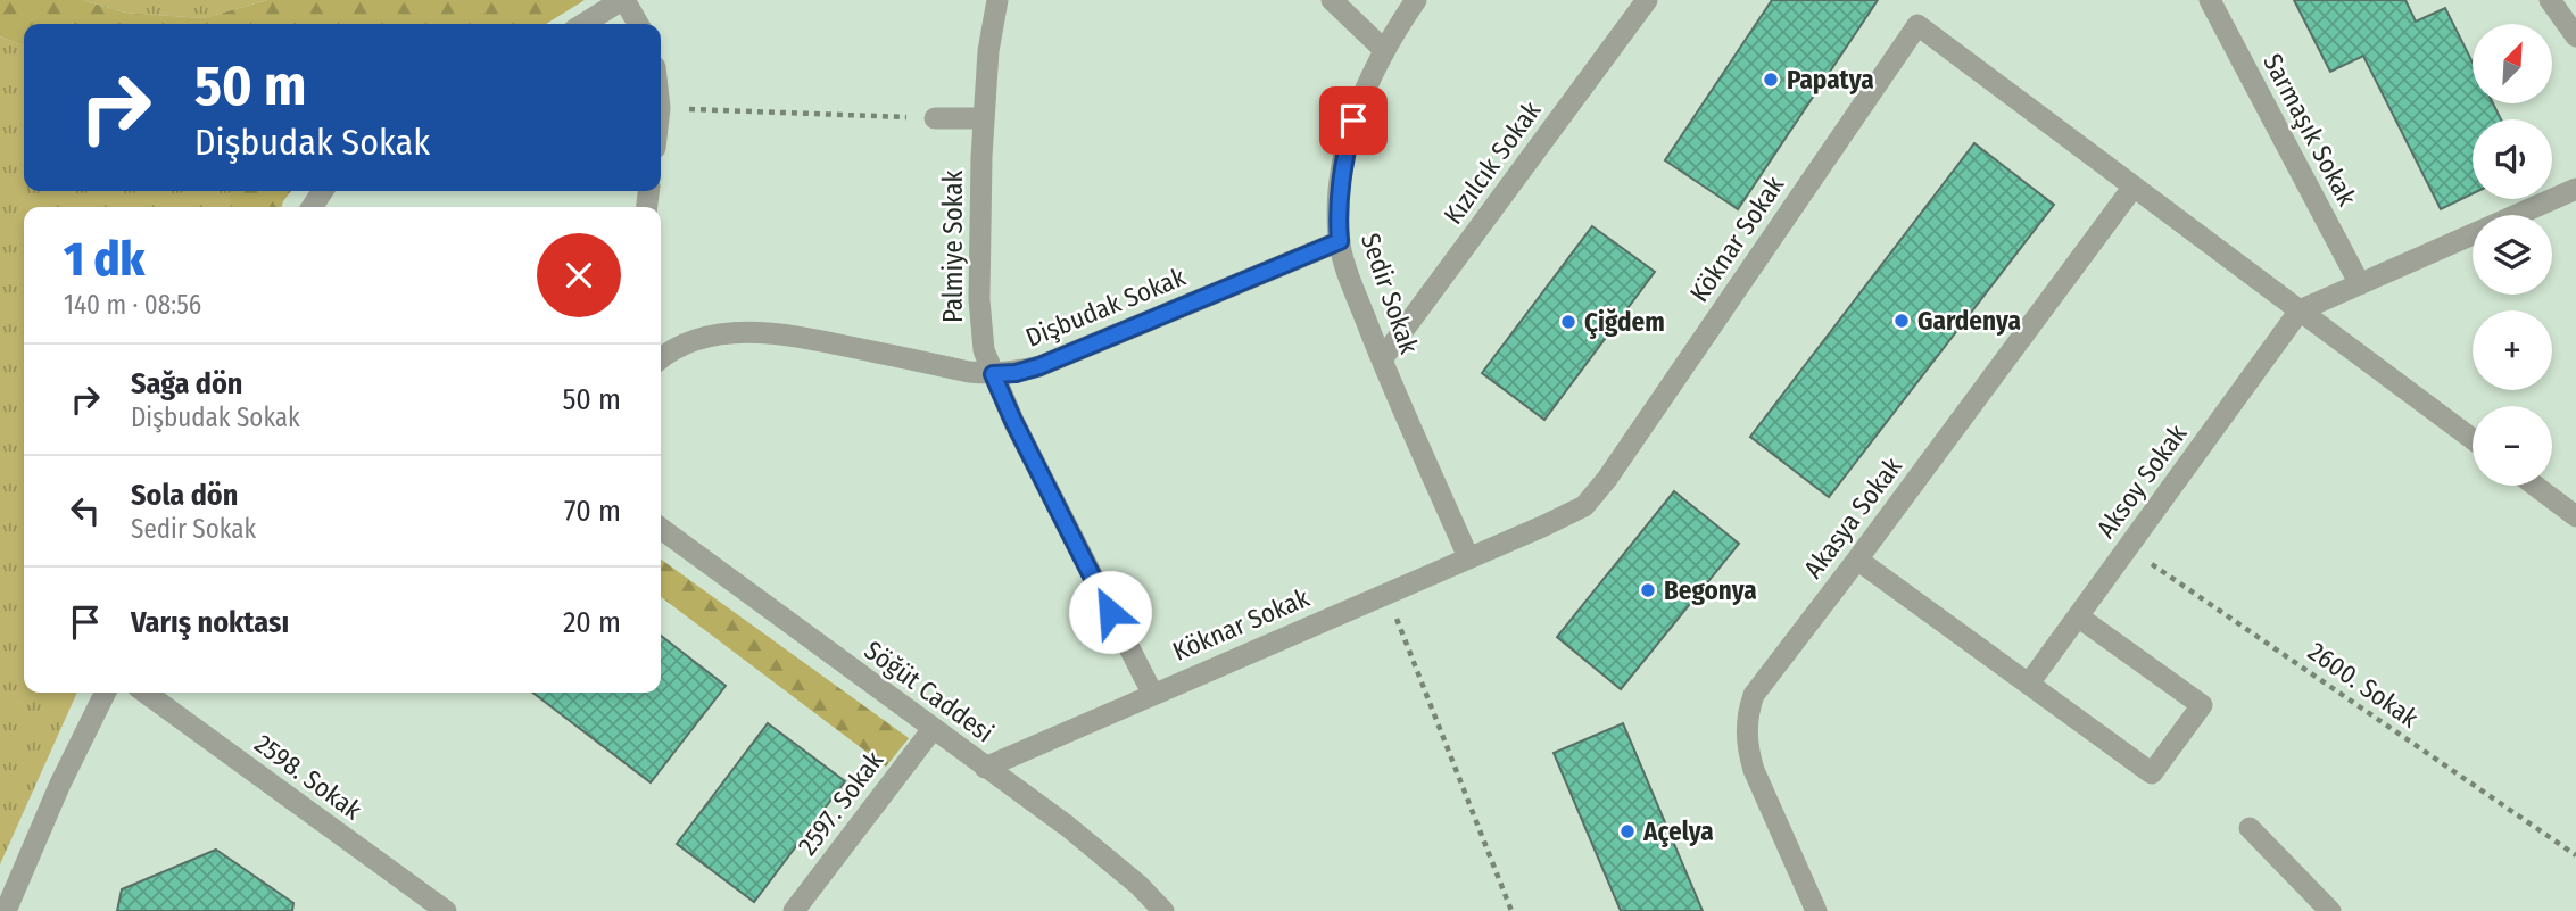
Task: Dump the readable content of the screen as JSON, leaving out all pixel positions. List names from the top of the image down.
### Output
{
  "streets": {
    "street": [
      "Sarmaşık Sokak",
      "Kızılcık Sokak",
      "Köknar Sokak",
      "Palmiye Sokak",
      "Sedir Sokak",
      "Dişbudak Sokak",
      "Aksoy Sokak",
      "Akasya Sokak",
      "Söğüt Caddesi",
      "2598. Sokak",
      "2597. Sokak"
    ],
    "path": ["2600. Sokak"]
  },
  "crossings": [
    ["Kızılcık Sokak", "Sedir Sokak"],
    ["Köknar Sokak", "Palmiye Sokak"],
    ["Köknar Sokak", "Sedir Sokak"],
    ["Köknar Sokak", "Aksoy Sokak"],
    ["Köknar Sokak", "Akasya Sokak"],
    ["Köknar Sokak", "Söğüt Caddesi"],
    ["Palmiye Sokak", "Dişbudak Sokak"],
    ["Sedir Sokak", "Dişbudak Sokak"],
    ["Aksoy Sokak", "2600. Sokak"],
    ["Söğüt Caddesi", "2597. Sokak"]
  ],
  "places": [
    "Papatya",
    "Gardenya",
    "Çiğdem",
    "Begonya",
    "Açelya"
  ],
  "north": "top right",
  "page": {
    "map_buttons": ["+", "−"],
    "turn": ["50 m", "Dişbudak Sokak"],
    "heading": ["1 dk", "140 m · 08:56"],
    "list": [
      {
        "name": "Sağa dön",
        "note": "Dişbudak Sokak",
        "value": "50 m"
      },
      {
        "name": "Sola dön",
        "note": "Sedir Sokak",
        "value": "70 m"
      },
      {
        "name": "Varış noktası",
        "value": "20 m"
      }
    ]
  }
}
